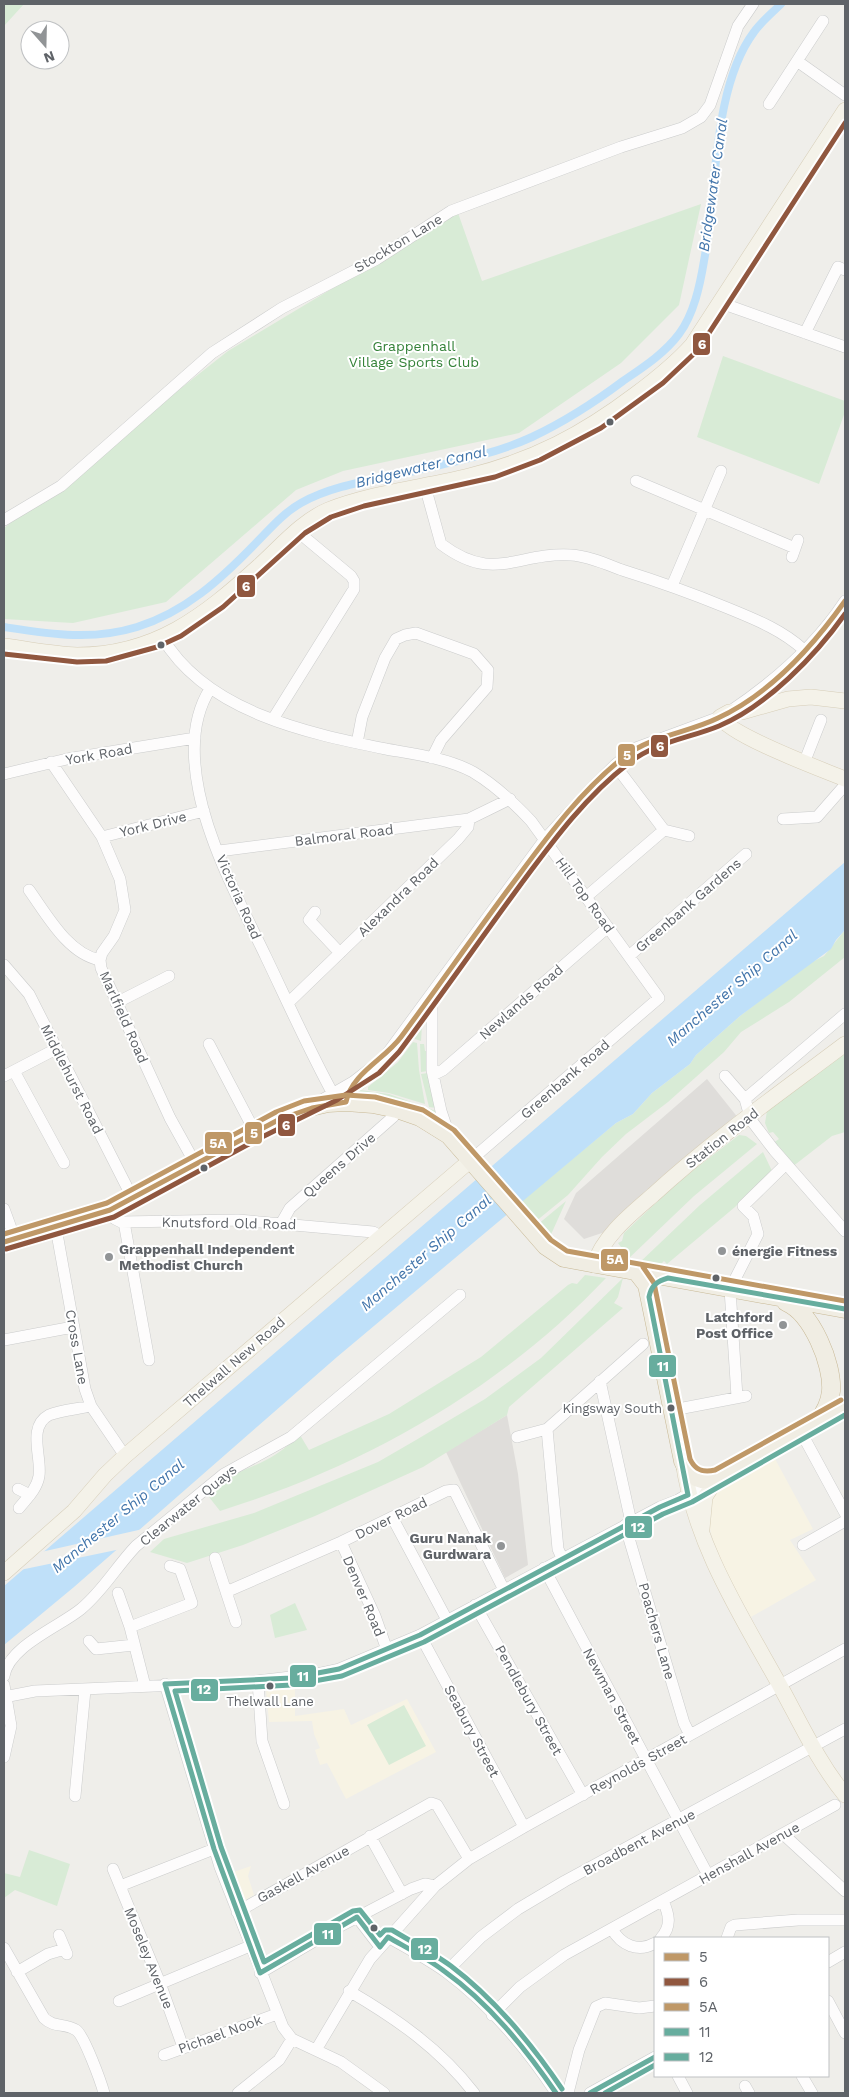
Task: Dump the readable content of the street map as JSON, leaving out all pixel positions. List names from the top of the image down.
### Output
{
  "streets": {
    "main road": ["Station Road", "Thelwall New Road"],
    "street": [
      "Stockton Lane",
      "York Road",
      "York Drive",
      "Balmoral Road",
      "Hill Top Road",
      "Victoria Road",
      "Alexandra Road",
      "Greenbank Gardens",
      "Newlands Road",
      "Marlfield Road",
      "Middlehurst Road",
      "Greenbank Road",
      "Queens Drive",
      "Knutsford Old Road",
      "Cross Lane",
      "Clearwater Quays",
      "Dover Road",
      "Denver Road",
      "Poachers Lane",
      "Newman Street",
      "Pendlebury Street",
      "Seabury Street",
      "Reynolds Street",
      "Broadbent Avenue",
      "Henshall Avenue",
      "Gaskell Avenue",
      "Moseley Avenue",
      "Pichael Nook"
    ]
  },
  "crossings": [
    ["York Road", "York Drive"],
    ["York Road", "Victoria Road"],
    ["York Drive", "Victoria Road"],
    ["Balmoral Road", "Victoria Road"],
    ["Balmoral Road", "Alexandra Road"],
    ["Hill Top Road", "Victoria Road"],
    ["Hill Top Road", "Greenbank Gardens"],
    ["Hill Top Road", "Newlands Road"],
    ["Hill Top Road", "Greenbank Road"],
    ["Victoria Road", "Alexandra Road"],
    ["Greenbank Road", "Thelwall New Road"],
    ["Queens Drive", "Knutsford Old Road"],
    ["Knutsford Old Road", "Thelwall New Road"],
    ["Cross Lane", "Thelwall New Road"],
    ["Dover Road", "Denver Road"],
    ["Poachers Lane", "Reynolds Street"],
    ["Newman Street", "Reynolds Street"],
    ["Newman Street", "Broadbent Avenue"],
    ["Newman Street", "Henshall Avenue"],
    ["Pendlebury Street", "Reynolds Street"],
    ["Seabury Street", "Reynolds Street"],
    ["Reynolds Street", "Gaskell Avenue"],
    ["Moseley Avenue", "Pichael Nook"]
  ],
  "water": ["Bridgewater Canal", "Manchester Ship Canal"],
  "parks": ["Grappenhall Village Sports Club"],
  "places": [
    "énergie Fitness",
    "Grappenhall Independent Methodist Church",
    "Latchford Post Office",
    "Kingsway South",
    "Guru Nanak Gurdwara",
    "Thelwall Lane"
  ],
  "lines": [
    "transit line 6",
    "transit line 5",
    "transit line 5A",
    "transit line 11",
    "transit line 12"
  ],
  "legend": [
    "5",
    "6",
    "5A",
    "11",
    "12"
  ],
  "north": "bottom"
}
